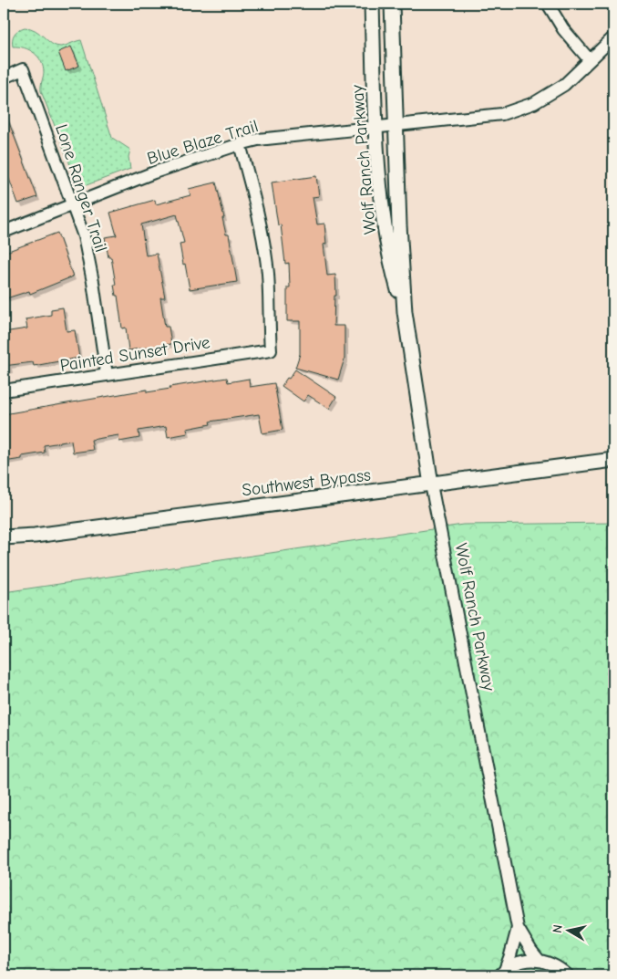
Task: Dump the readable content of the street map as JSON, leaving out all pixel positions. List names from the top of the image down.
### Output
{
  "streets": {
    "street": [
      "Blue Blaze Trail",
      "Wolf Ranch Parkway",
      "Lone Ranger Trail",
      "Painted Sunset Drive",
      "Southwest Bypass"
    ]
  },
  "crossings": [
    ["Blue Blaze Trail", "Wolf Ranch Parkway"],
    ["Blue Blaze Trail", "Lone Ranger Trail"],
    ["Blue Blaze Trail", "Painted Sunset Drive"],
    ["Wolf Ranch Parkway", "Southwest Bypass"],
    ["Lone Ranger Trail", "Painted Sunset Drive"]
  ],
  "north": "left"
}
